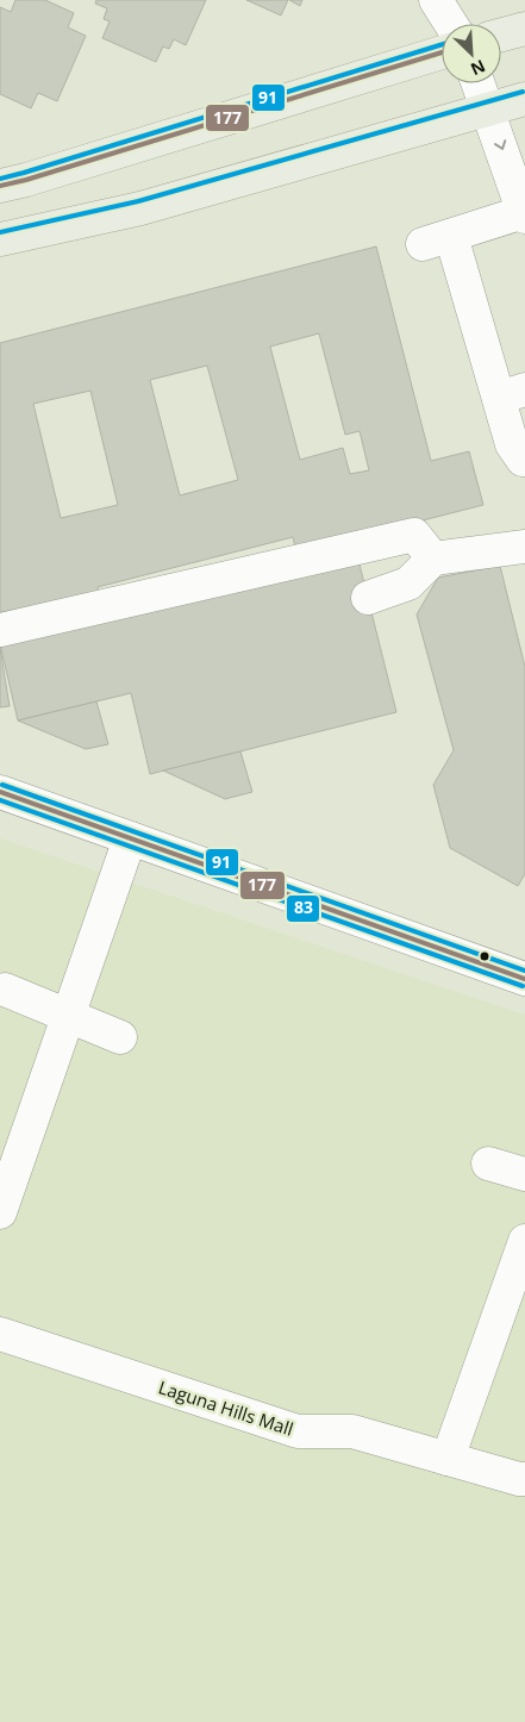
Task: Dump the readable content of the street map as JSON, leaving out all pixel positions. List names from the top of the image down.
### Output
{
  "streets": {
    "street": ["Laguna Hills Mall"]
  },
  "lines": ["transit line 91", "transit line 177", "transit line 83"],
  "north": "bottom right"
}
